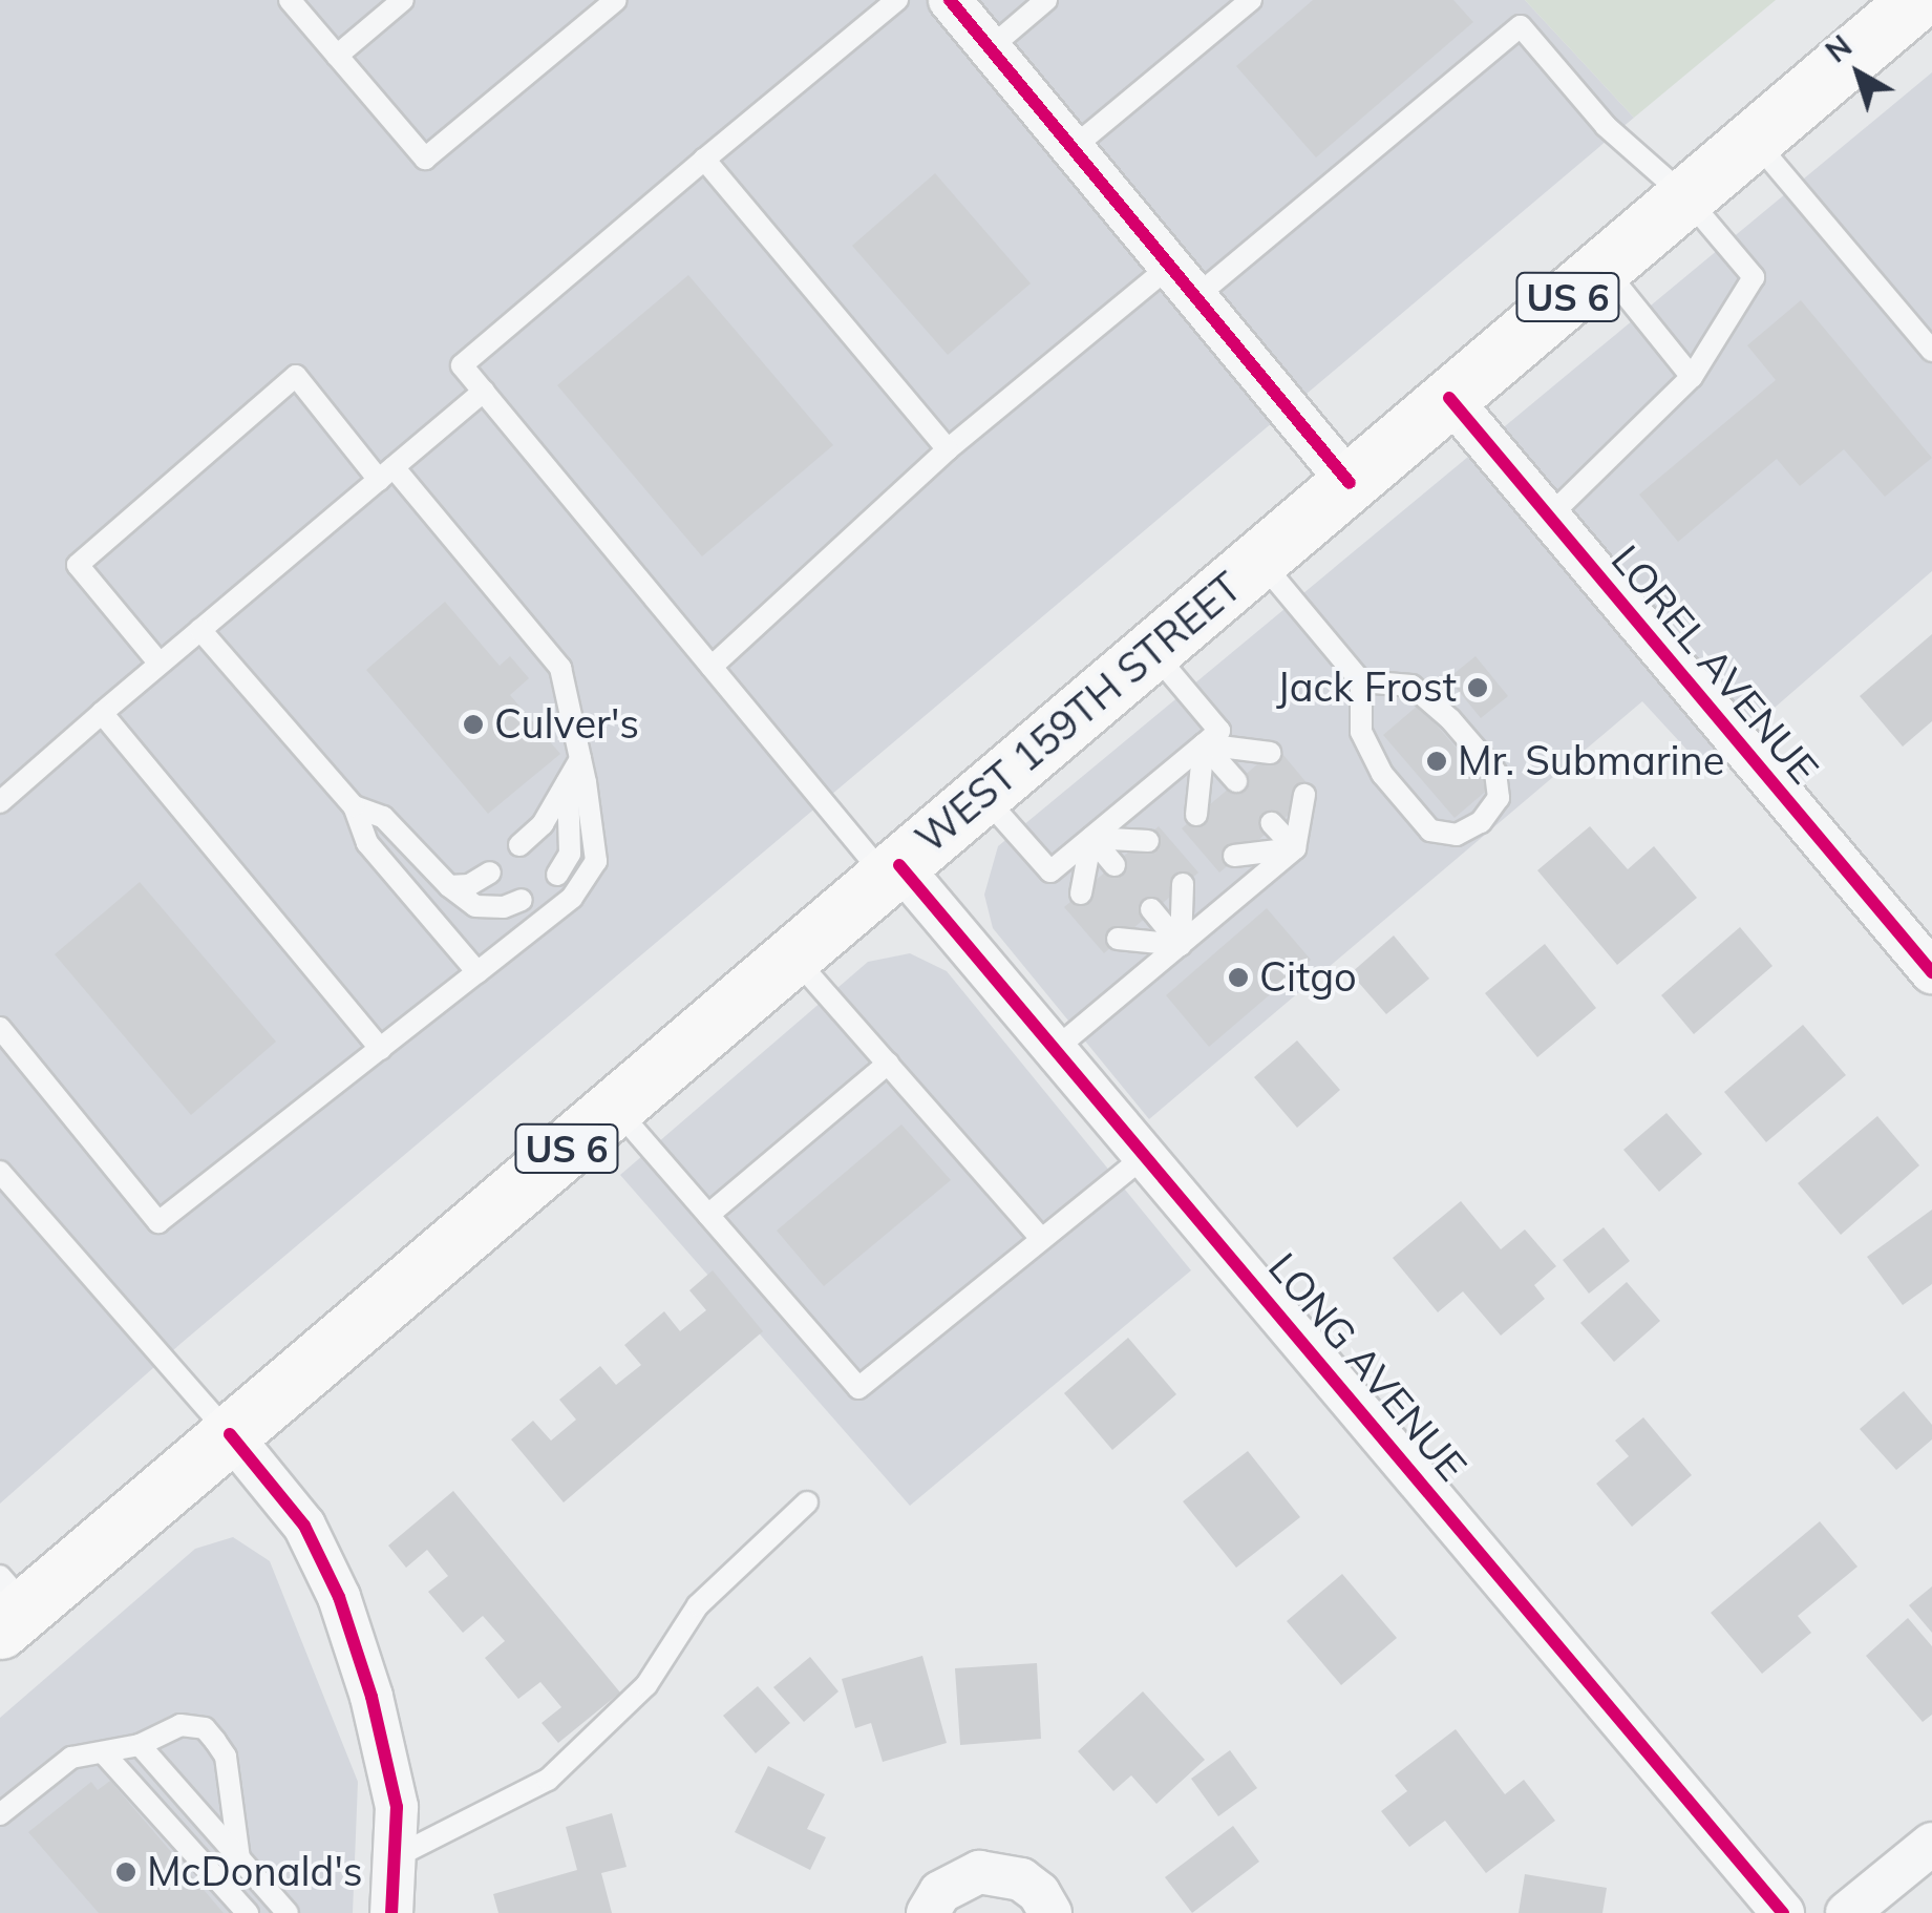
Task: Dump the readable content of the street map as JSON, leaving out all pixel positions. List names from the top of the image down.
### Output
{
  "streets": {
    "main road": ["US 6", "WEST 159TH STREET"],
    "street": ["LOREL AVENUE", "LONG AVENUE"]
  },
  "crossings": [
    ["LOREL AVENUE", "WEST 159TH STREET"],
    ["WEST 159TH STREET", "LONG AVENUE"]
  ],
  "places": [
    "Jack Frost",
    "Culver's",
    "Mr. Submarine",
    "Citgo",
    "McDonald's"
  ],
  "north": "top left"
}
